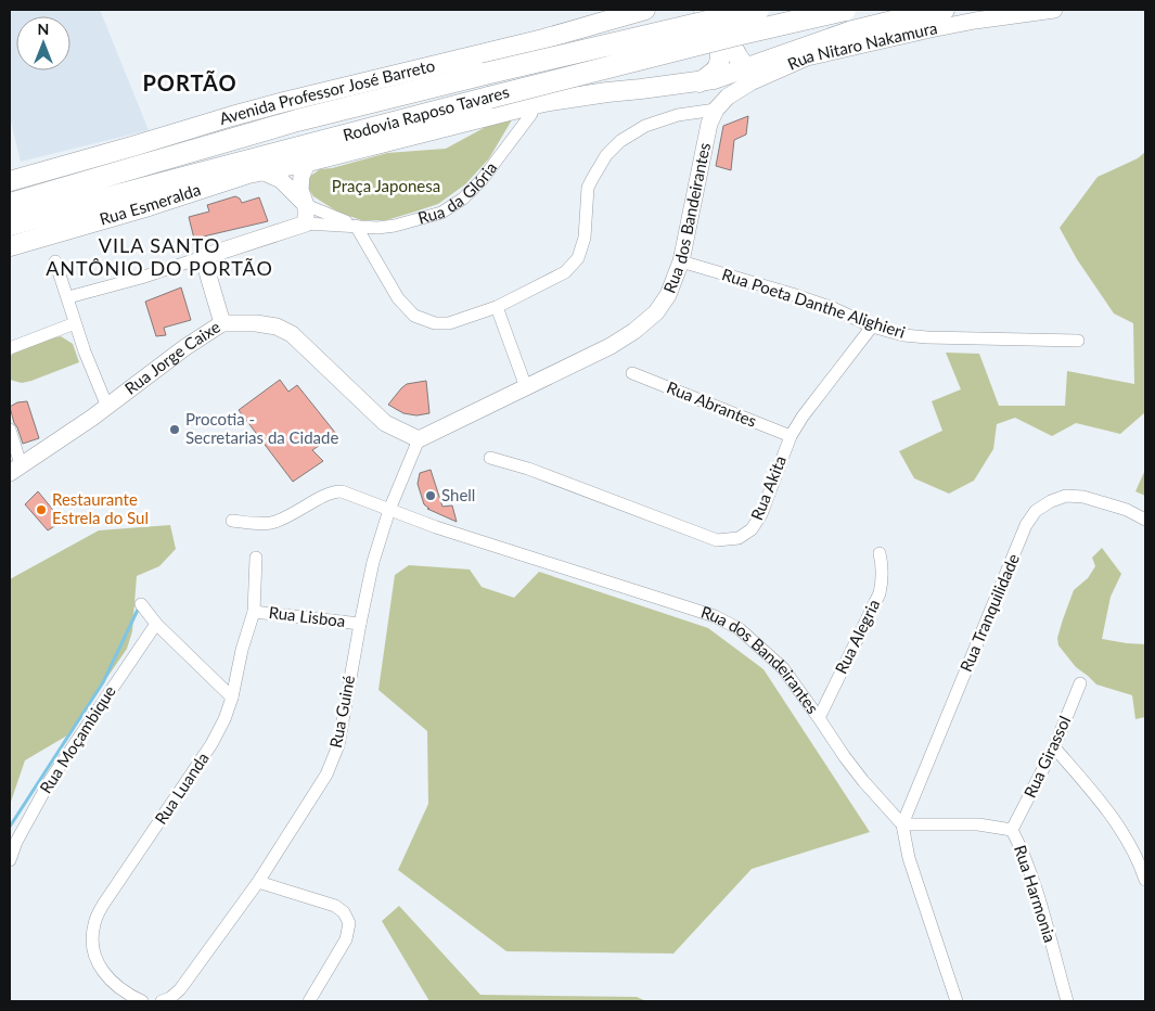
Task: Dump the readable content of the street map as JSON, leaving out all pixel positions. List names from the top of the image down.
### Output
{
  "streets": {
    "highway": ["Avenida Professor José Barreto", "Rodovia Raposo Tavares", "Rua Esmeralda"],
    "main road": ["Rua Nitaro Nakamura", "Rua dos Bandeirantes", "Rua Jorge Caixe"],
    "street": [
      "Rua da Glória",
      "Rua Poeta Danthe Alighieri",
      "Rua Abrantes",
      "Rua Akita",
      "Rua Tranquilidade",
      "Rua Lisboa",
      "Rua Alegria",
      "Rua Guiné",
      "Rua Moçambique",
      "Rua Girassol",
      "Rua Luanda",
      "Rua Harmonia"
    ]
  },
  "crossings": [
    ["Rua Nitaro Nakamura", "Rua dos Bandeirantes"],
    ["Rua dos Bandeirantes", "Rua Poeta Danthe Alighieri"],
    ["Rua dos Bandeirantes", "Rua Jorge Caixe"],
    ["Rua dos Bandeirantes", "Rua Tranquilidade"],
    ["Rua dos Bandeirantes", "Rua Alegria"],
    ["Rua dos Bandeirantes", "Rua Guiné"],
    ["Rua dos Bandeirantes", "Rua Harmonia"],
    ["Rua Poeta Danthe Alighieri", "Rua Akita"],
    ["Rua Jorge Caixe", "Rua Guiné"],
    ["Rua Abrantes", "Rua Akita"],
    ["Rua Tranquilidade", "Rua Harmonia"],
    ["Rua Lisboa", "Rua Guiné"],
    ["Rua Lisboa", "Rua Luanda"],
    ["Rua Girassol", "Rua Harmonia"]
  ],
  "districts": ["PORTÃO", "VILA SANTO ANTÔNIO DO PORTÃO"],
  "parks": ["Praça Japonesa"],
  "places": ["Procotia - Secretarias da Cidade", "Shell", "Restaurante Estrela do Sul"],
  "north": "top"
}
